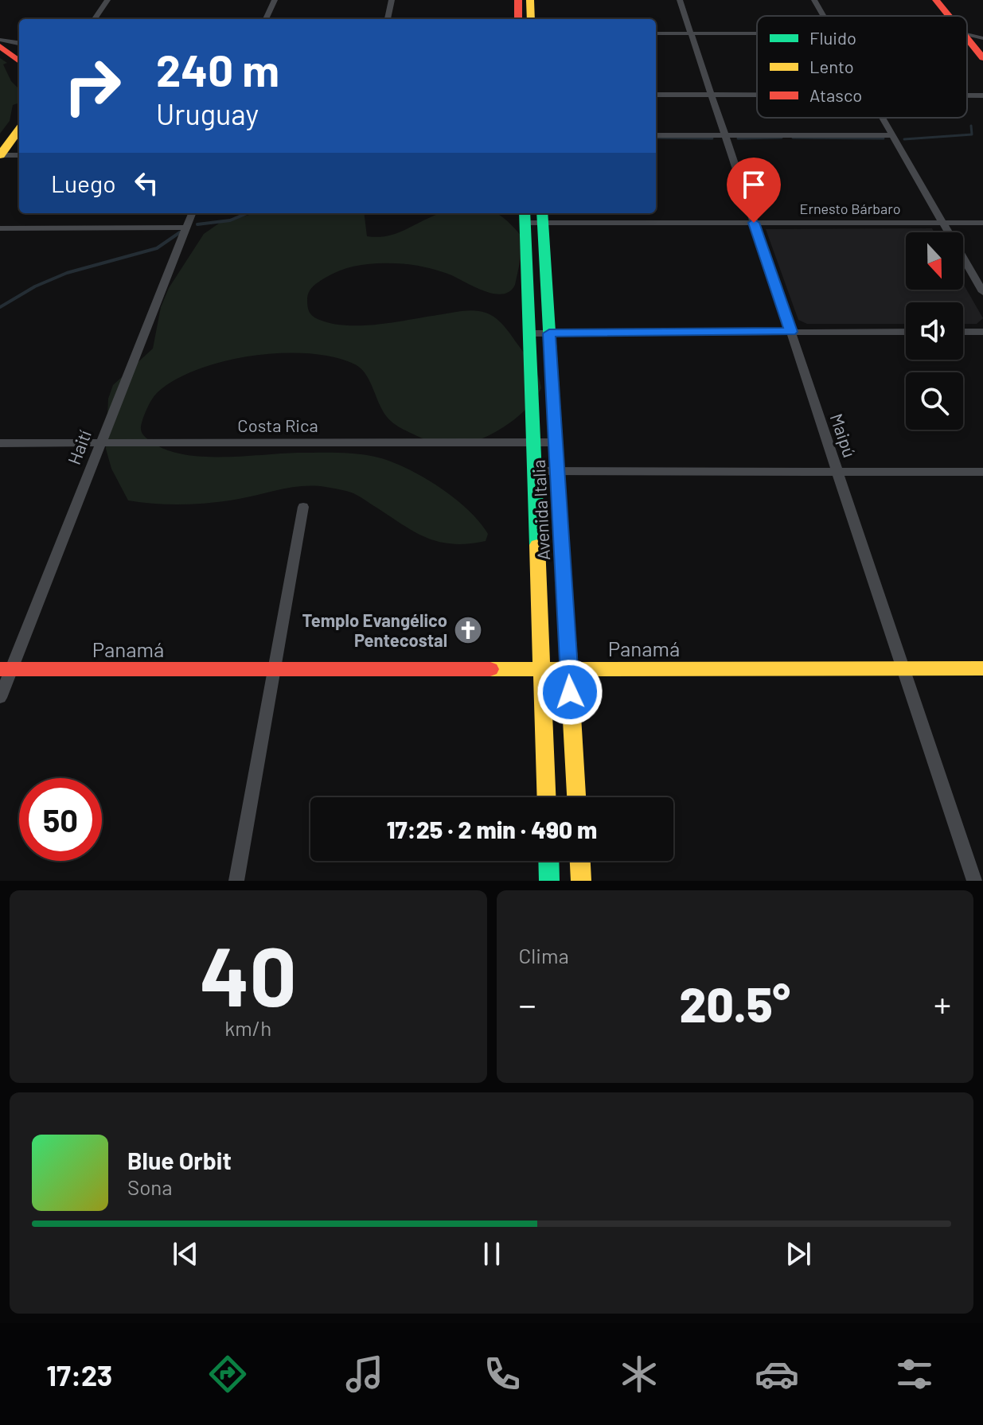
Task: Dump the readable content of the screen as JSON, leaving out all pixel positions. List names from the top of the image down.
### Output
{
  "streets": {
    "main road": ["Avenida Italia", "Panamá"],
    "street": [
      "Ernesto Bárbaro",
      "Costa Rica",
      "Maipú",
      "Haití"
    ]
  },
  "crossings": [
    ["Ernesto Bárbaro", "Maipú"],
    ["Ernesto Bárbaro", "Avenida Italia"],
    ["Costa Rica", "Haití"],
    ["Costa Rica", "Avenida Italia"],
    ["Maipú", "Panamá"],
    ["Haití", "Panamá"],
    ["Avenida Italia", "Panamá"]
  ],
  "places": {
    "church": ["Templo Evangélico Pentecostal"]
  },
  "legend": ["Fluido", "Lento", "Atasco"],
  "north": "bottom",
  "page": {
    "turn": ["240 m", "Uruguay"],
    "then": "Luego",
    "limit": "50",
    "trip": "17:25 · 2 min · 490 m",
    "tile": [
      ["40", "km/h"],
      "Clima"
    ],
    "heat": ["−", "20.5°", "+"],
    "song": ["Blue Orbit", "Sona"],
    "tabs": "17:23"
  }
}
